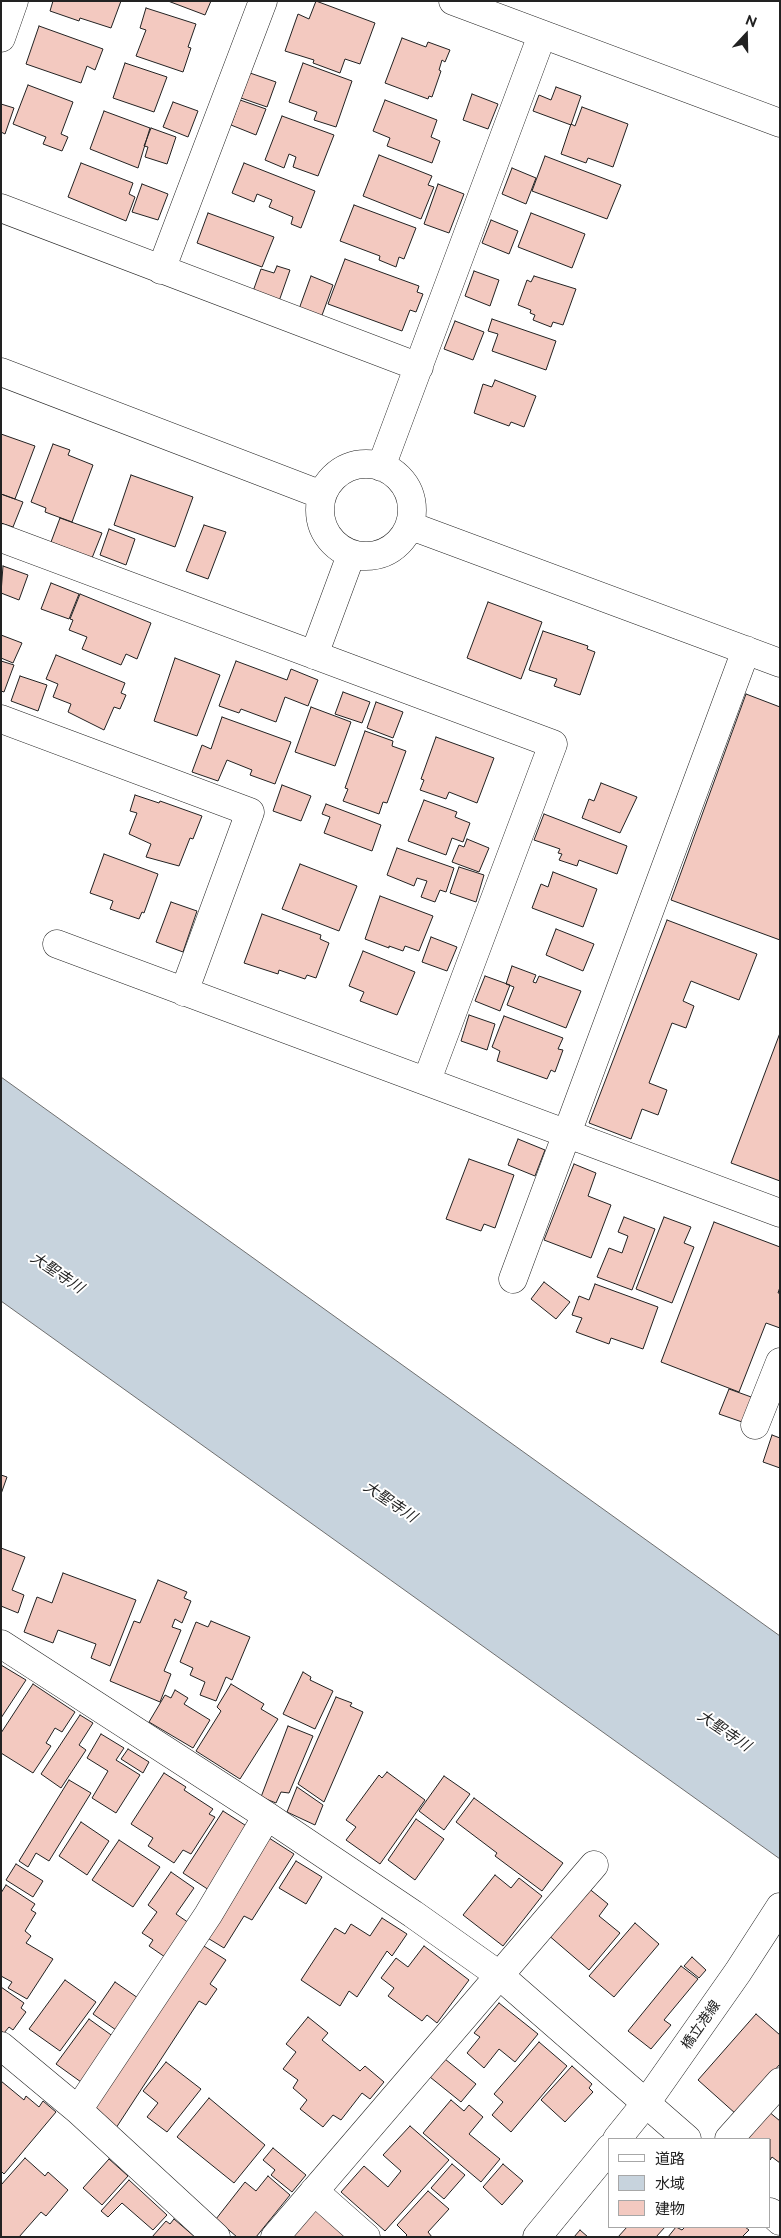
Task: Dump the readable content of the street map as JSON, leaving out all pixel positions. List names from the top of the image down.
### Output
{
  "streets": {
    "street": ["橋立港線"]
  },
  "water": ["大聖寺川"],
  "legend": ["道路", "水域", "建物"],
  "north": "top"
}
